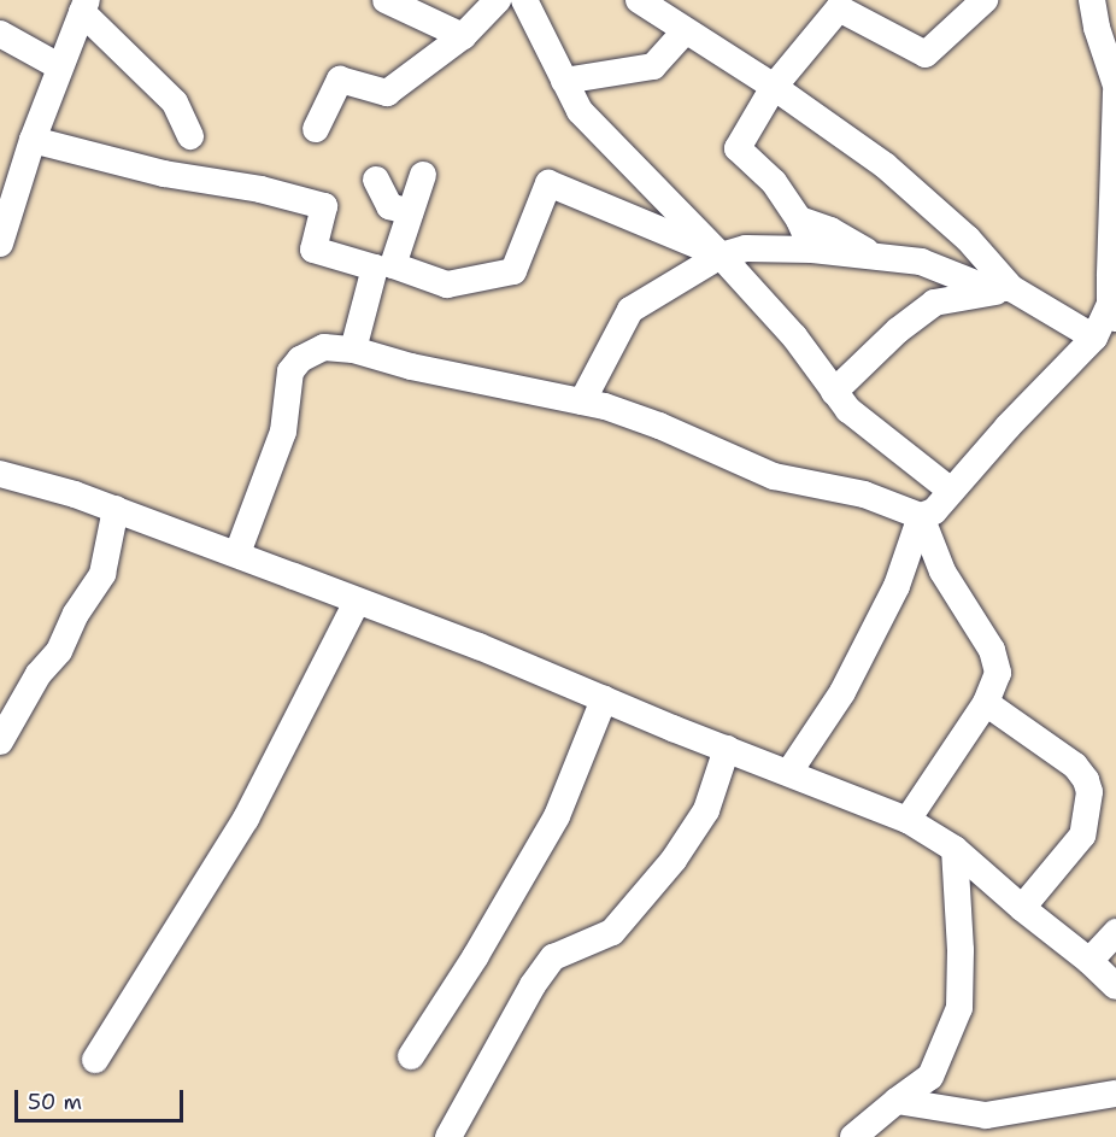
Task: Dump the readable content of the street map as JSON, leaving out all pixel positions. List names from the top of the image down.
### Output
{
  "scale_bar": "50 m"
}
